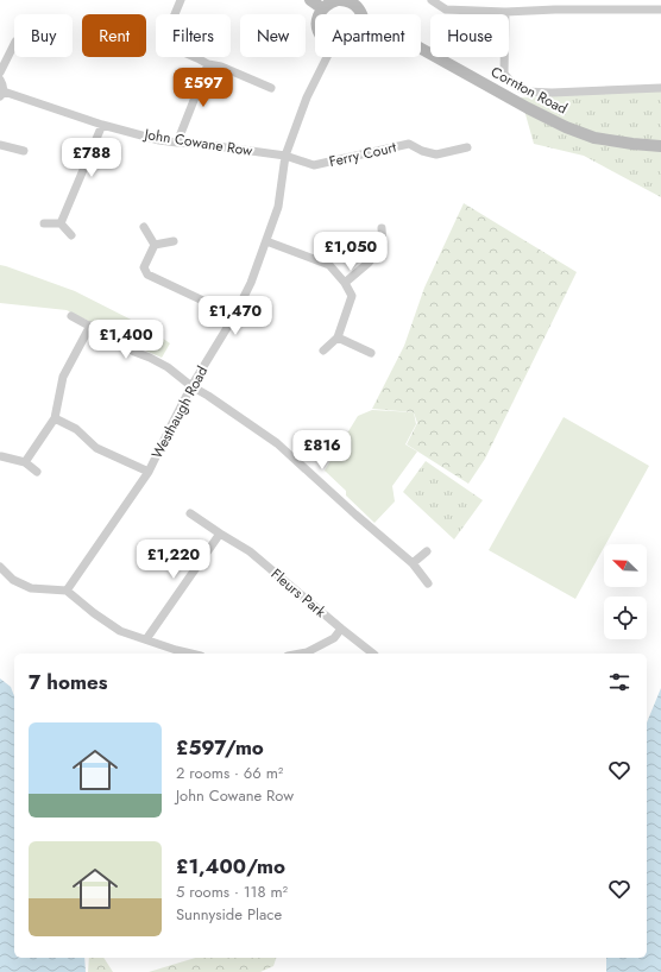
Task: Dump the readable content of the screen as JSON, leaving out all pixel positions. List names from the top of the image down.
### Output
{
  "streets": {
    "main road": ["Cornton Road"],
    "street": [
      "John Cowane Row",
      "Ferry Court",
      "Westhaugh Road",
      "Fleurs Park"
    ]
  },
  "crossings": [
    ["John Cowane Row", "Ferry Court"],
    ["John Cowane Row", "Westhaugh Road"],
    ["Ferry Court", "Westhaugh Road"]
  ],
  "north": "top left",
  "page": {
    "chip": [
      "Buy",
      "Rent",
      "Filters",
      "New",
      "Apartment",
      "House"
    ],
    "price": [
      "£597",
      "£788",
      "£1,050",
      "£1,470",
      "£1,400",
      "£816",
      "£1,220"
    ],
    "heading": "7 homes",
    "list": [
      {
        "name": "£597/mo",
        "note": "2 rooms · 66 m² · John Cowane Row"
      },
      {
        "name": "£1,400/mo",
        "note": "5 rooms · 118 m² · Sunnyside Place"
      }
    ]
  }
}
